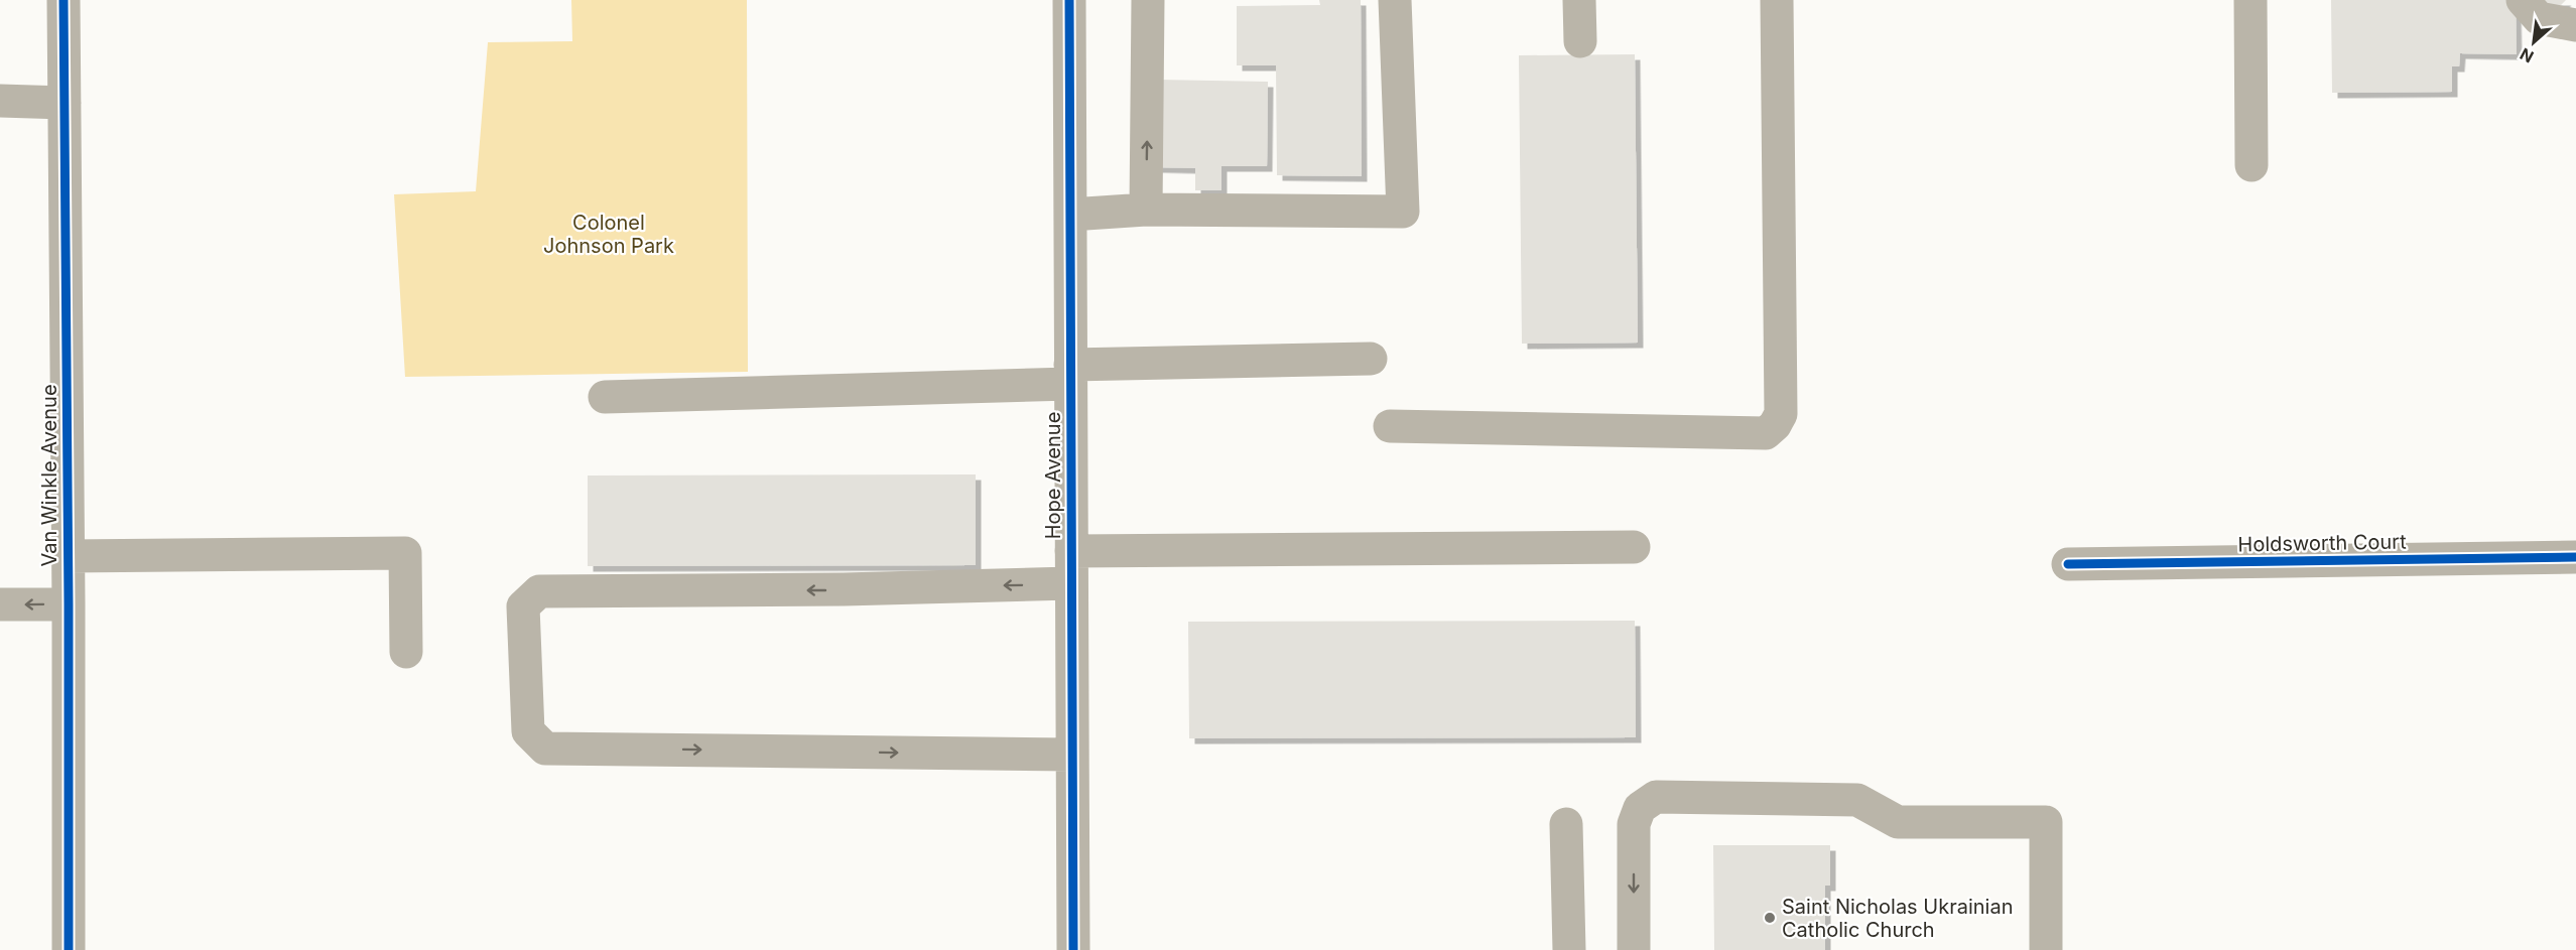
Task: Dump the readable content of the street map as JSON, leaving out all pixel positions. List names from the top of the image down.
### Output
{
  "streets": {
    "street": ["Van Winkle Avenue", "Hope Avenue", "Holdsworth Court"]
  },
  "parks": ["Colonel Johnson Park"],
  "places": ["Saint Nicholas Ukrainian Catholic Church"],
  "north": "bottom left"
}
